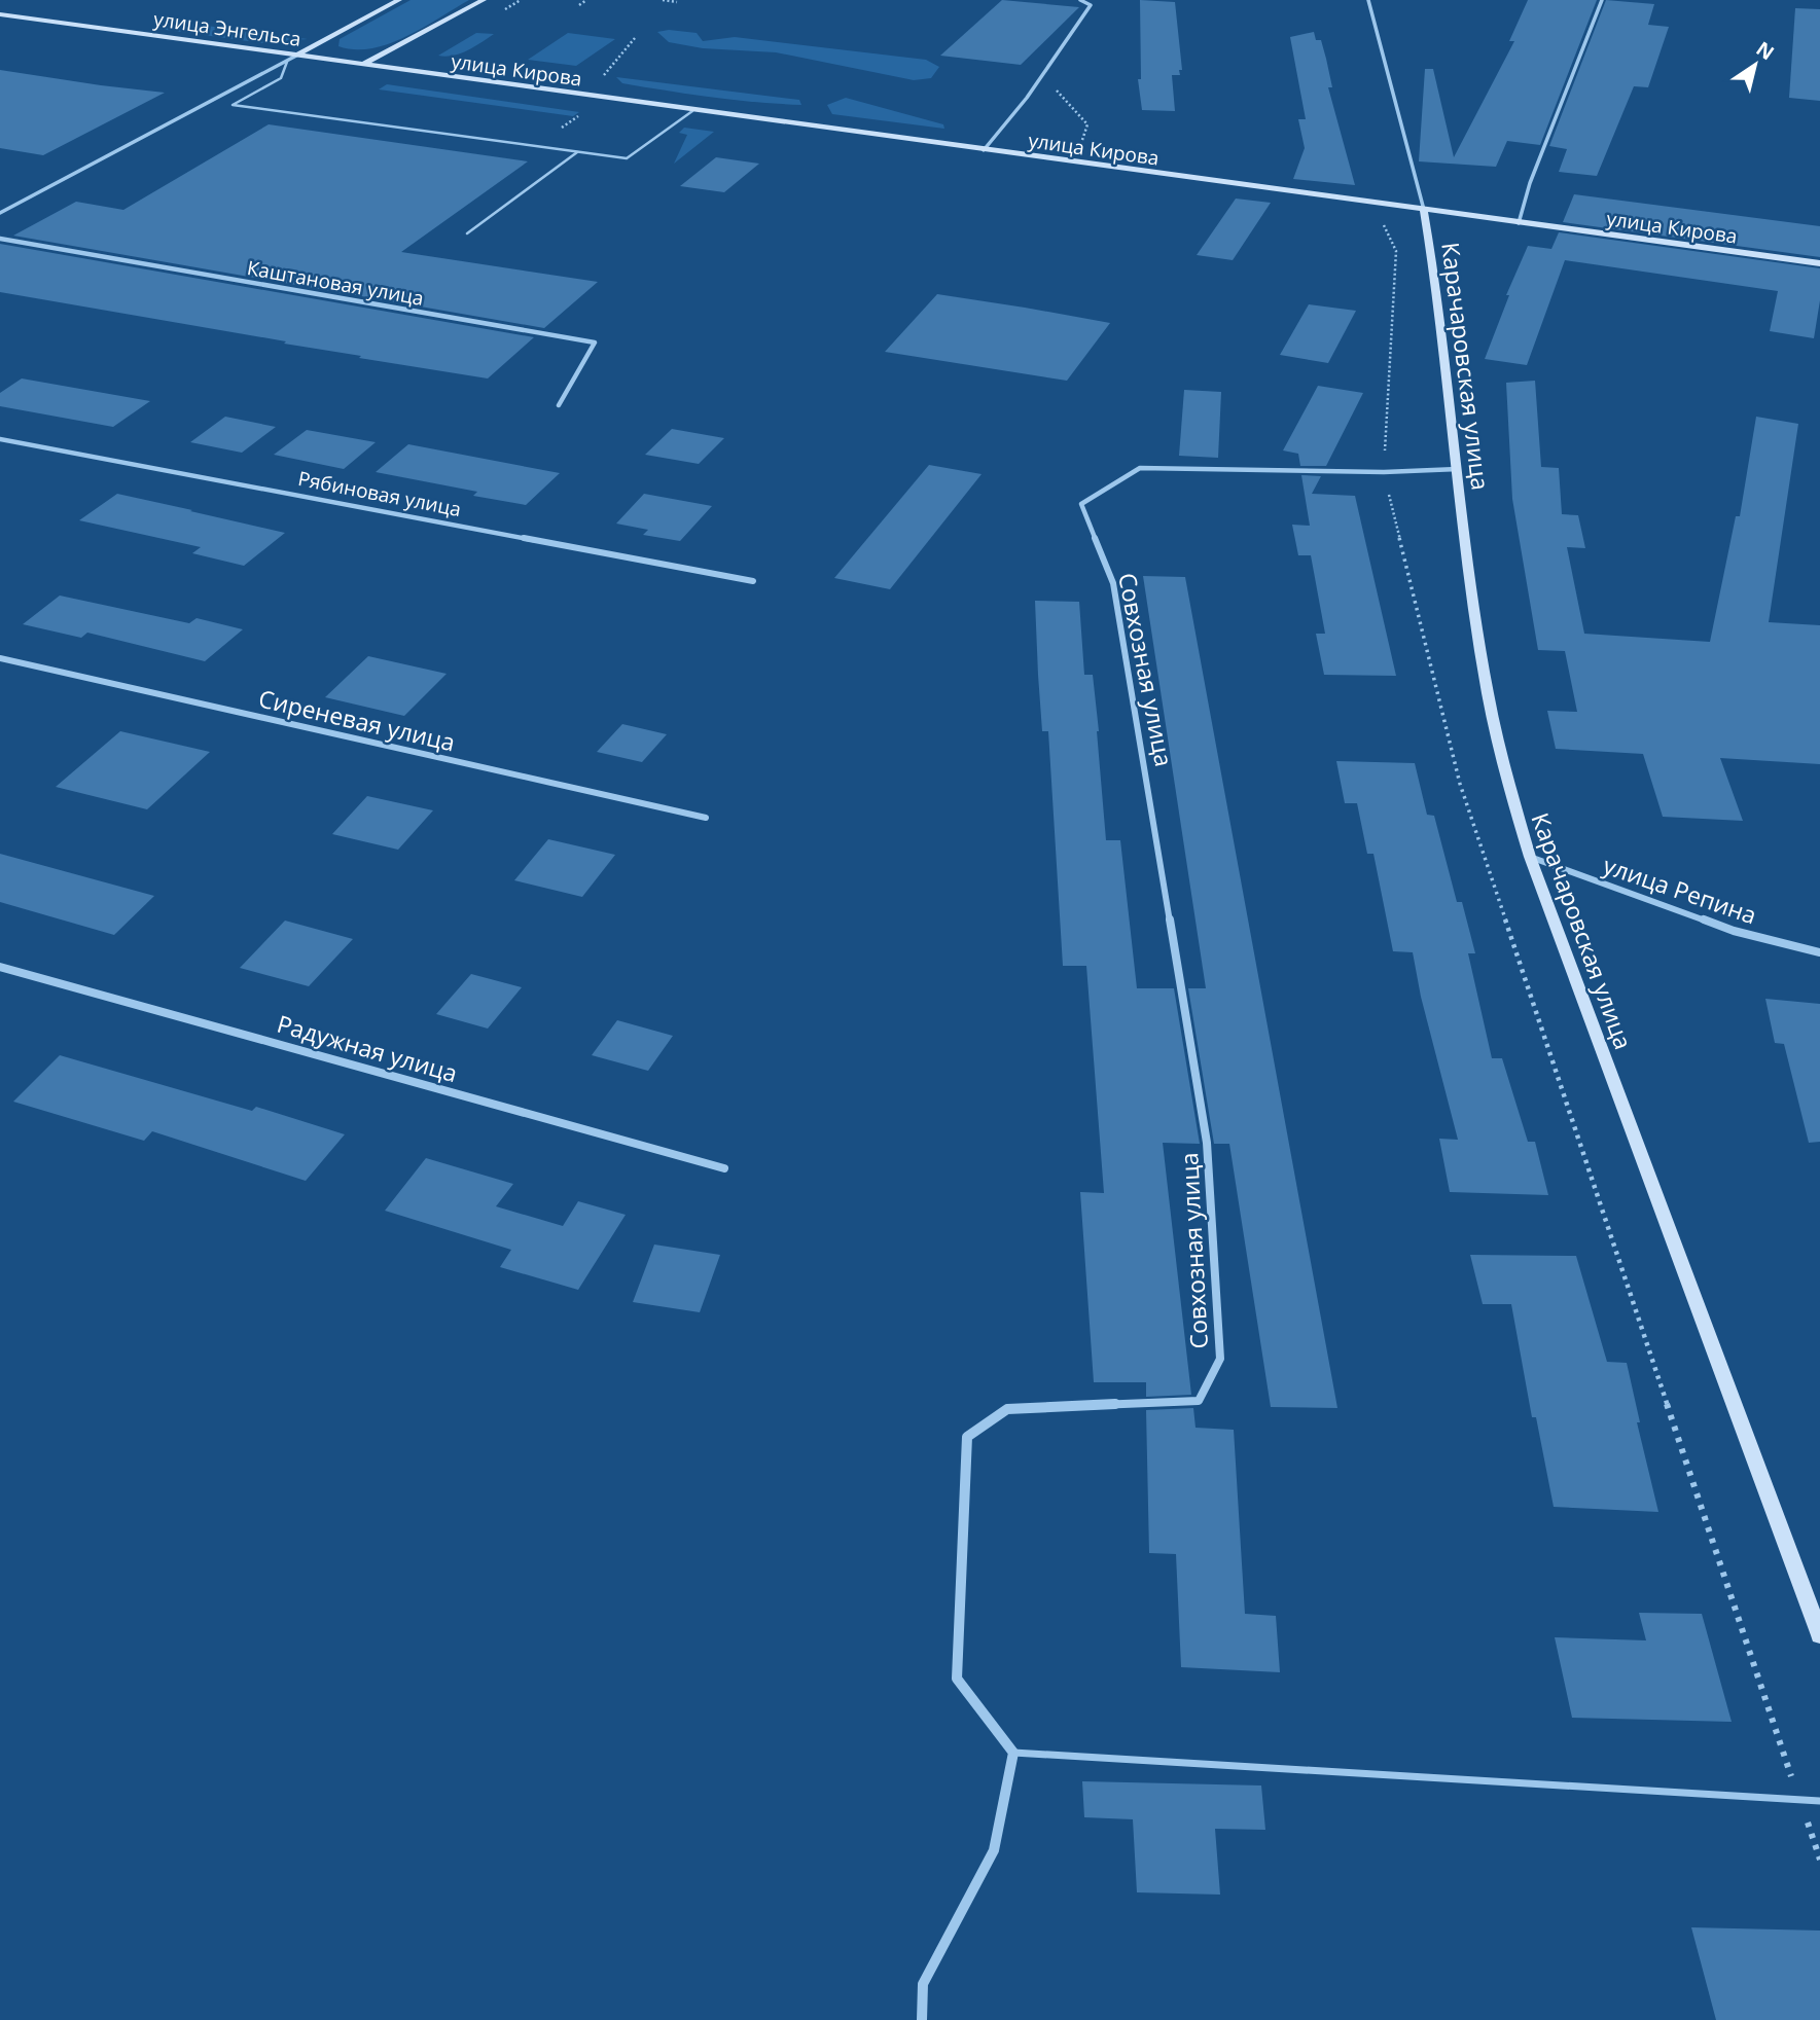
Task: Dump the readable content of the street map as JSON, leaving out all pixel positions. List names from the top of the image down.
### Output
{
  "streets": {
    "street": [
      "улица Энгельса",
      "улица Кирова",
      "Каштановая улица",
      "Карачаровская улица",
      "Рябиновая улица",
      "Совхозная улица",
      "Сиреневая улица",
      "улица Репина",
      "Радужная улица"
    ]
  },
  "crossings": [
    ["улица Энгельса", "улица Кирова"],
    ["улица Кирова", "Карачаровская улица"],
    ["Карачаровская улица", "улица Репина"]
  ],
  "north": "top right"
}
